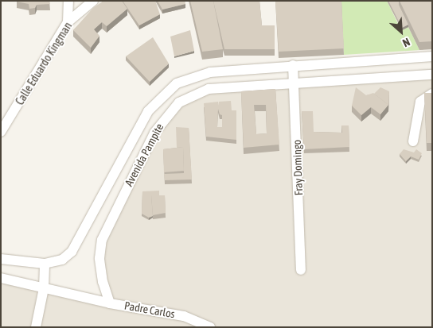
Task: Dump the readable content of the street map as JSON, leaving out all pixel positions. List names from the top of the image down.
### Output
{
  "streets": {
    "street": [
      "Calle Eduardo Kingman",
      "Avenida Pampite",
      "Fray Domingo",
      "Padre Carlos"
    ]
  },
  "crossings": [
    ["Avenida Pampite", "Fray Domingo"],
    ["Avenida Pampite", "Padre Carlos"]
  ],
  "north": "bottom right"
}
